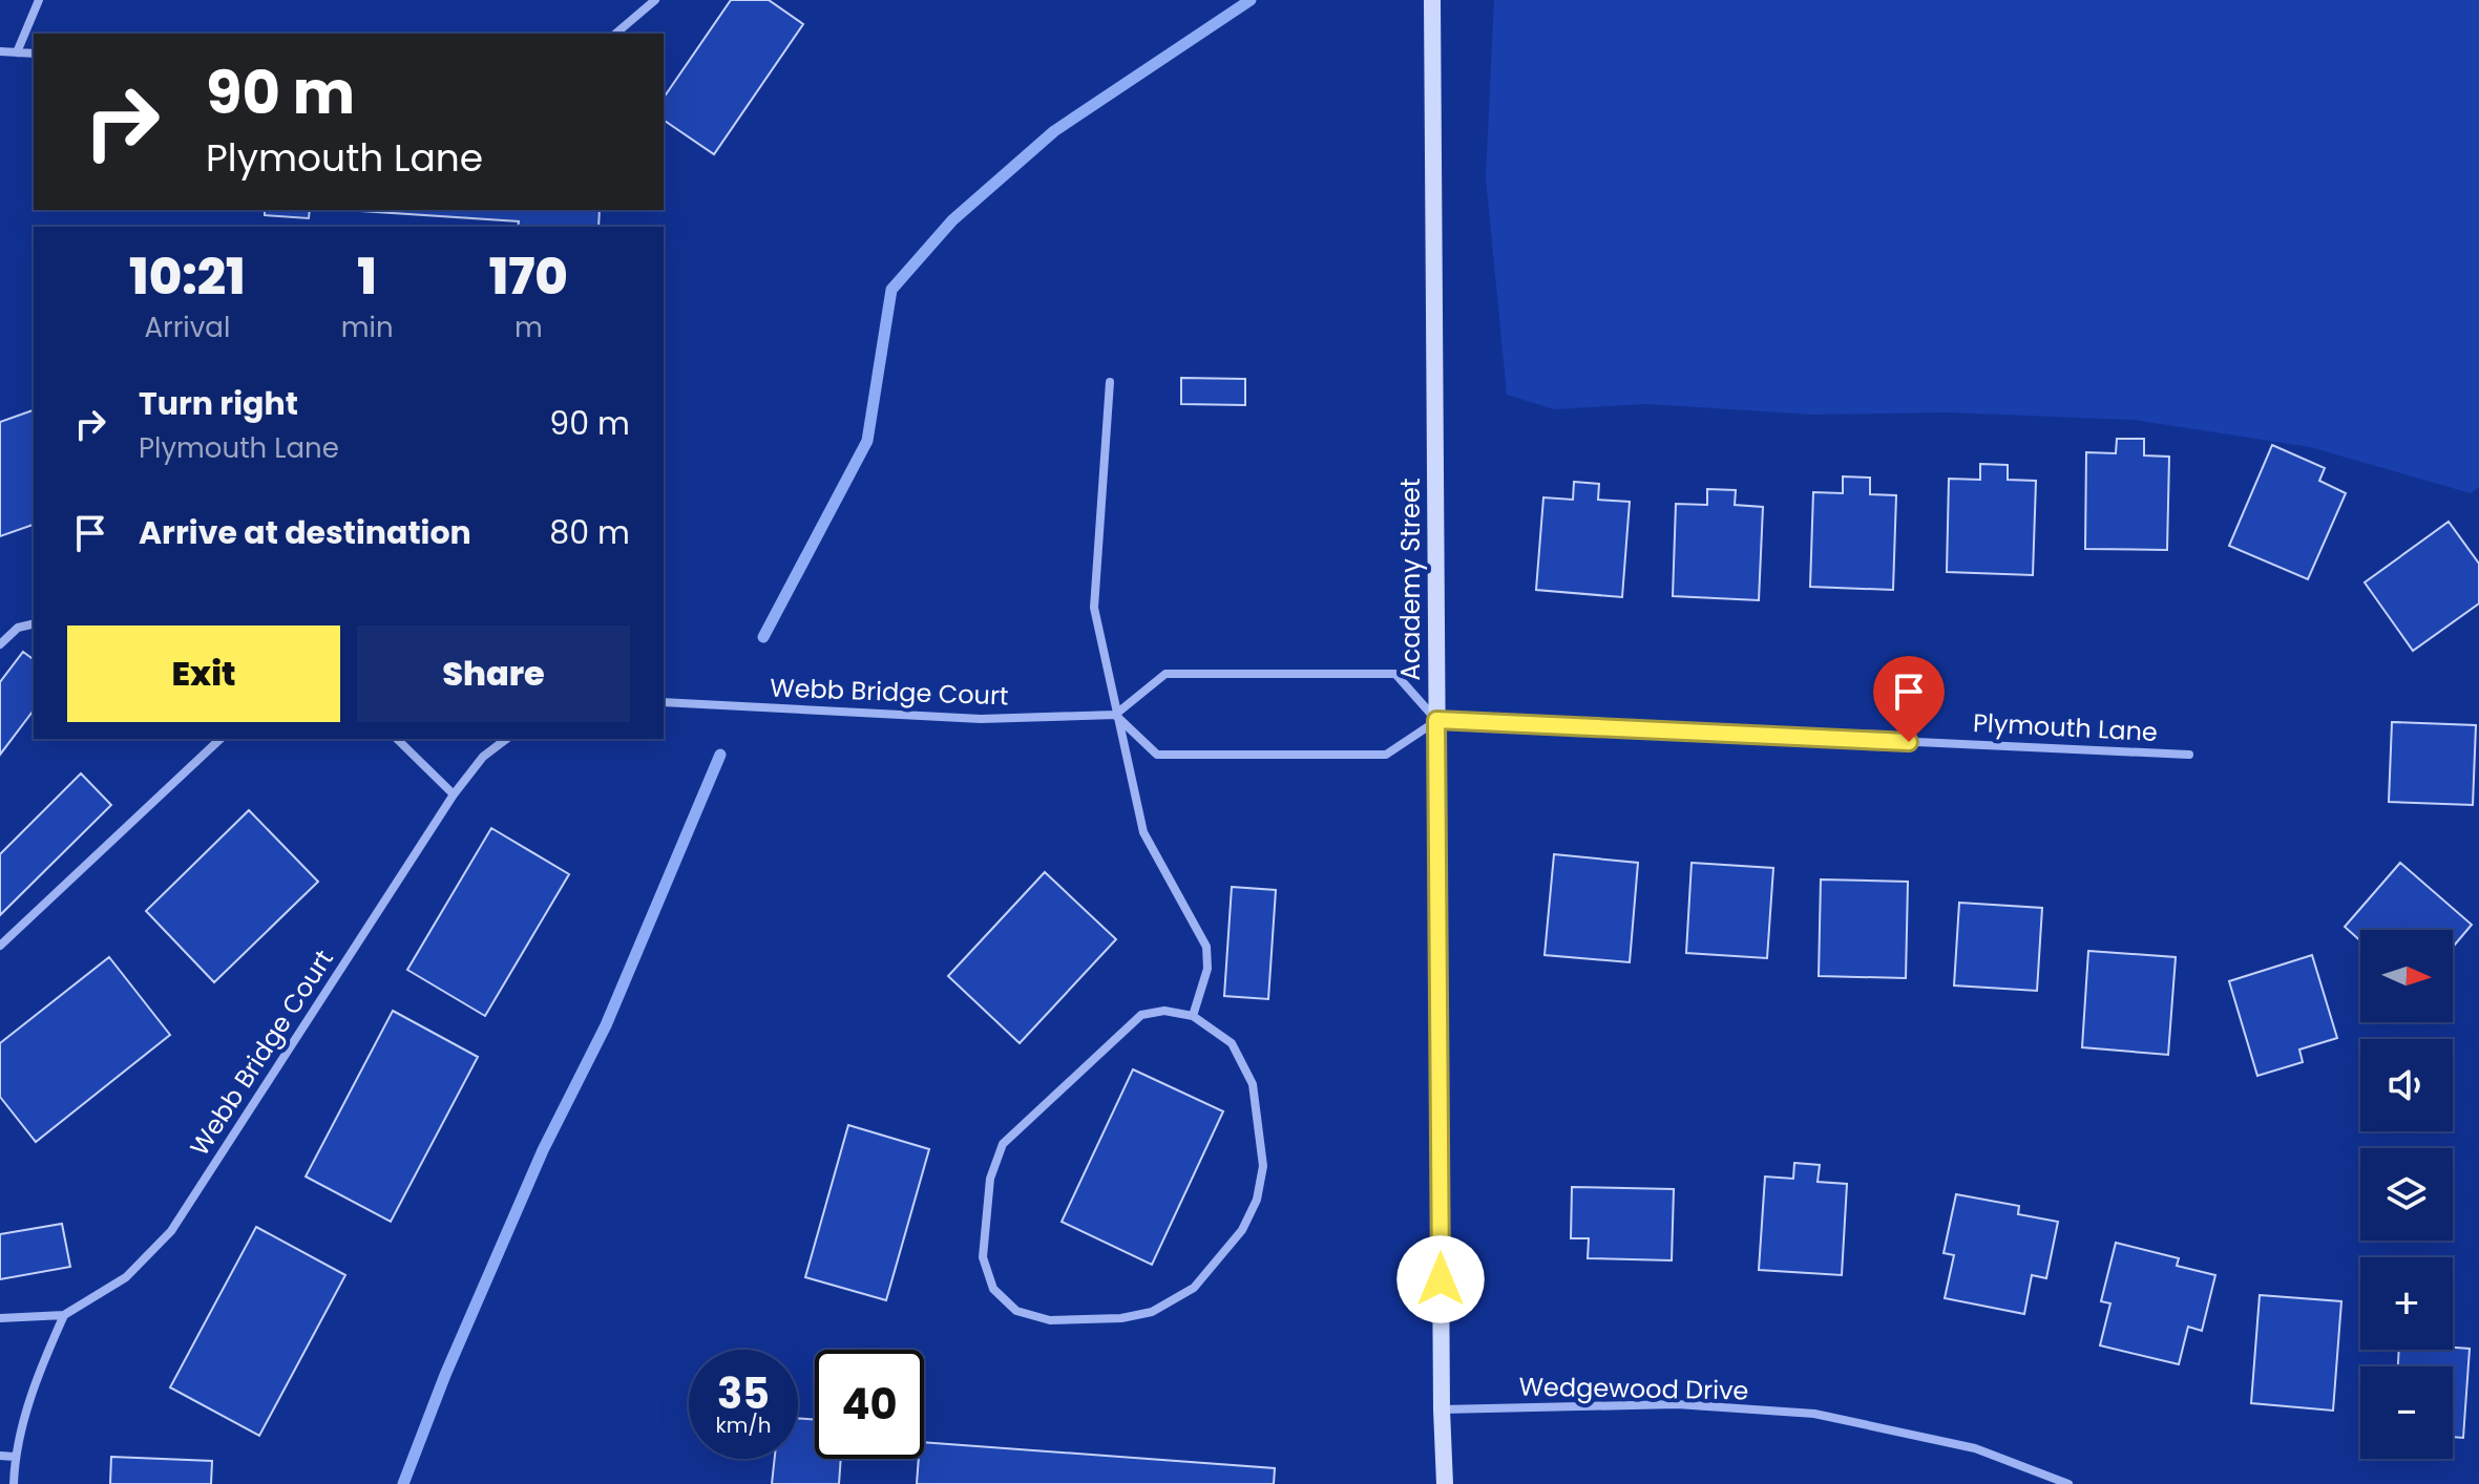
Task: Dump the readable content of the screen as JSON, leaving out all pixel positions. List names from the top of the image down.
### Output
{
  "streets": {
    "street": [
      "Academy Street",
      "Webb Bridge Court",
      "Plymouth Lane",
      "Wedgewood Drive"
    ]
  },
  "crossings": [
    ["Academy Street", "Plymouth Lane"],
    ["Academy Street", "Wedgewood Drive"]
  ],
  "north": "right",
  "page": {
    "turn": ["90 m", "Plymouth Lane"],
    "eta": [
      "10:21",
      "Arrival",
      "1",
      "min",
      "170",
      "m"
    ],
    "list": [
      {
        "name": "Turn right",
        "note": "Plymouth Lane",
        "value": "90 m"
      },
      {
        "name": "Arrive at destination",
        "value": "80 m"
      }
    ],
    "buttons": ["Exit", "Share"],
    "map_buttons": ["+", "−"],
    "speed": "35 km/h",
    "limit": "40"
  }
}
